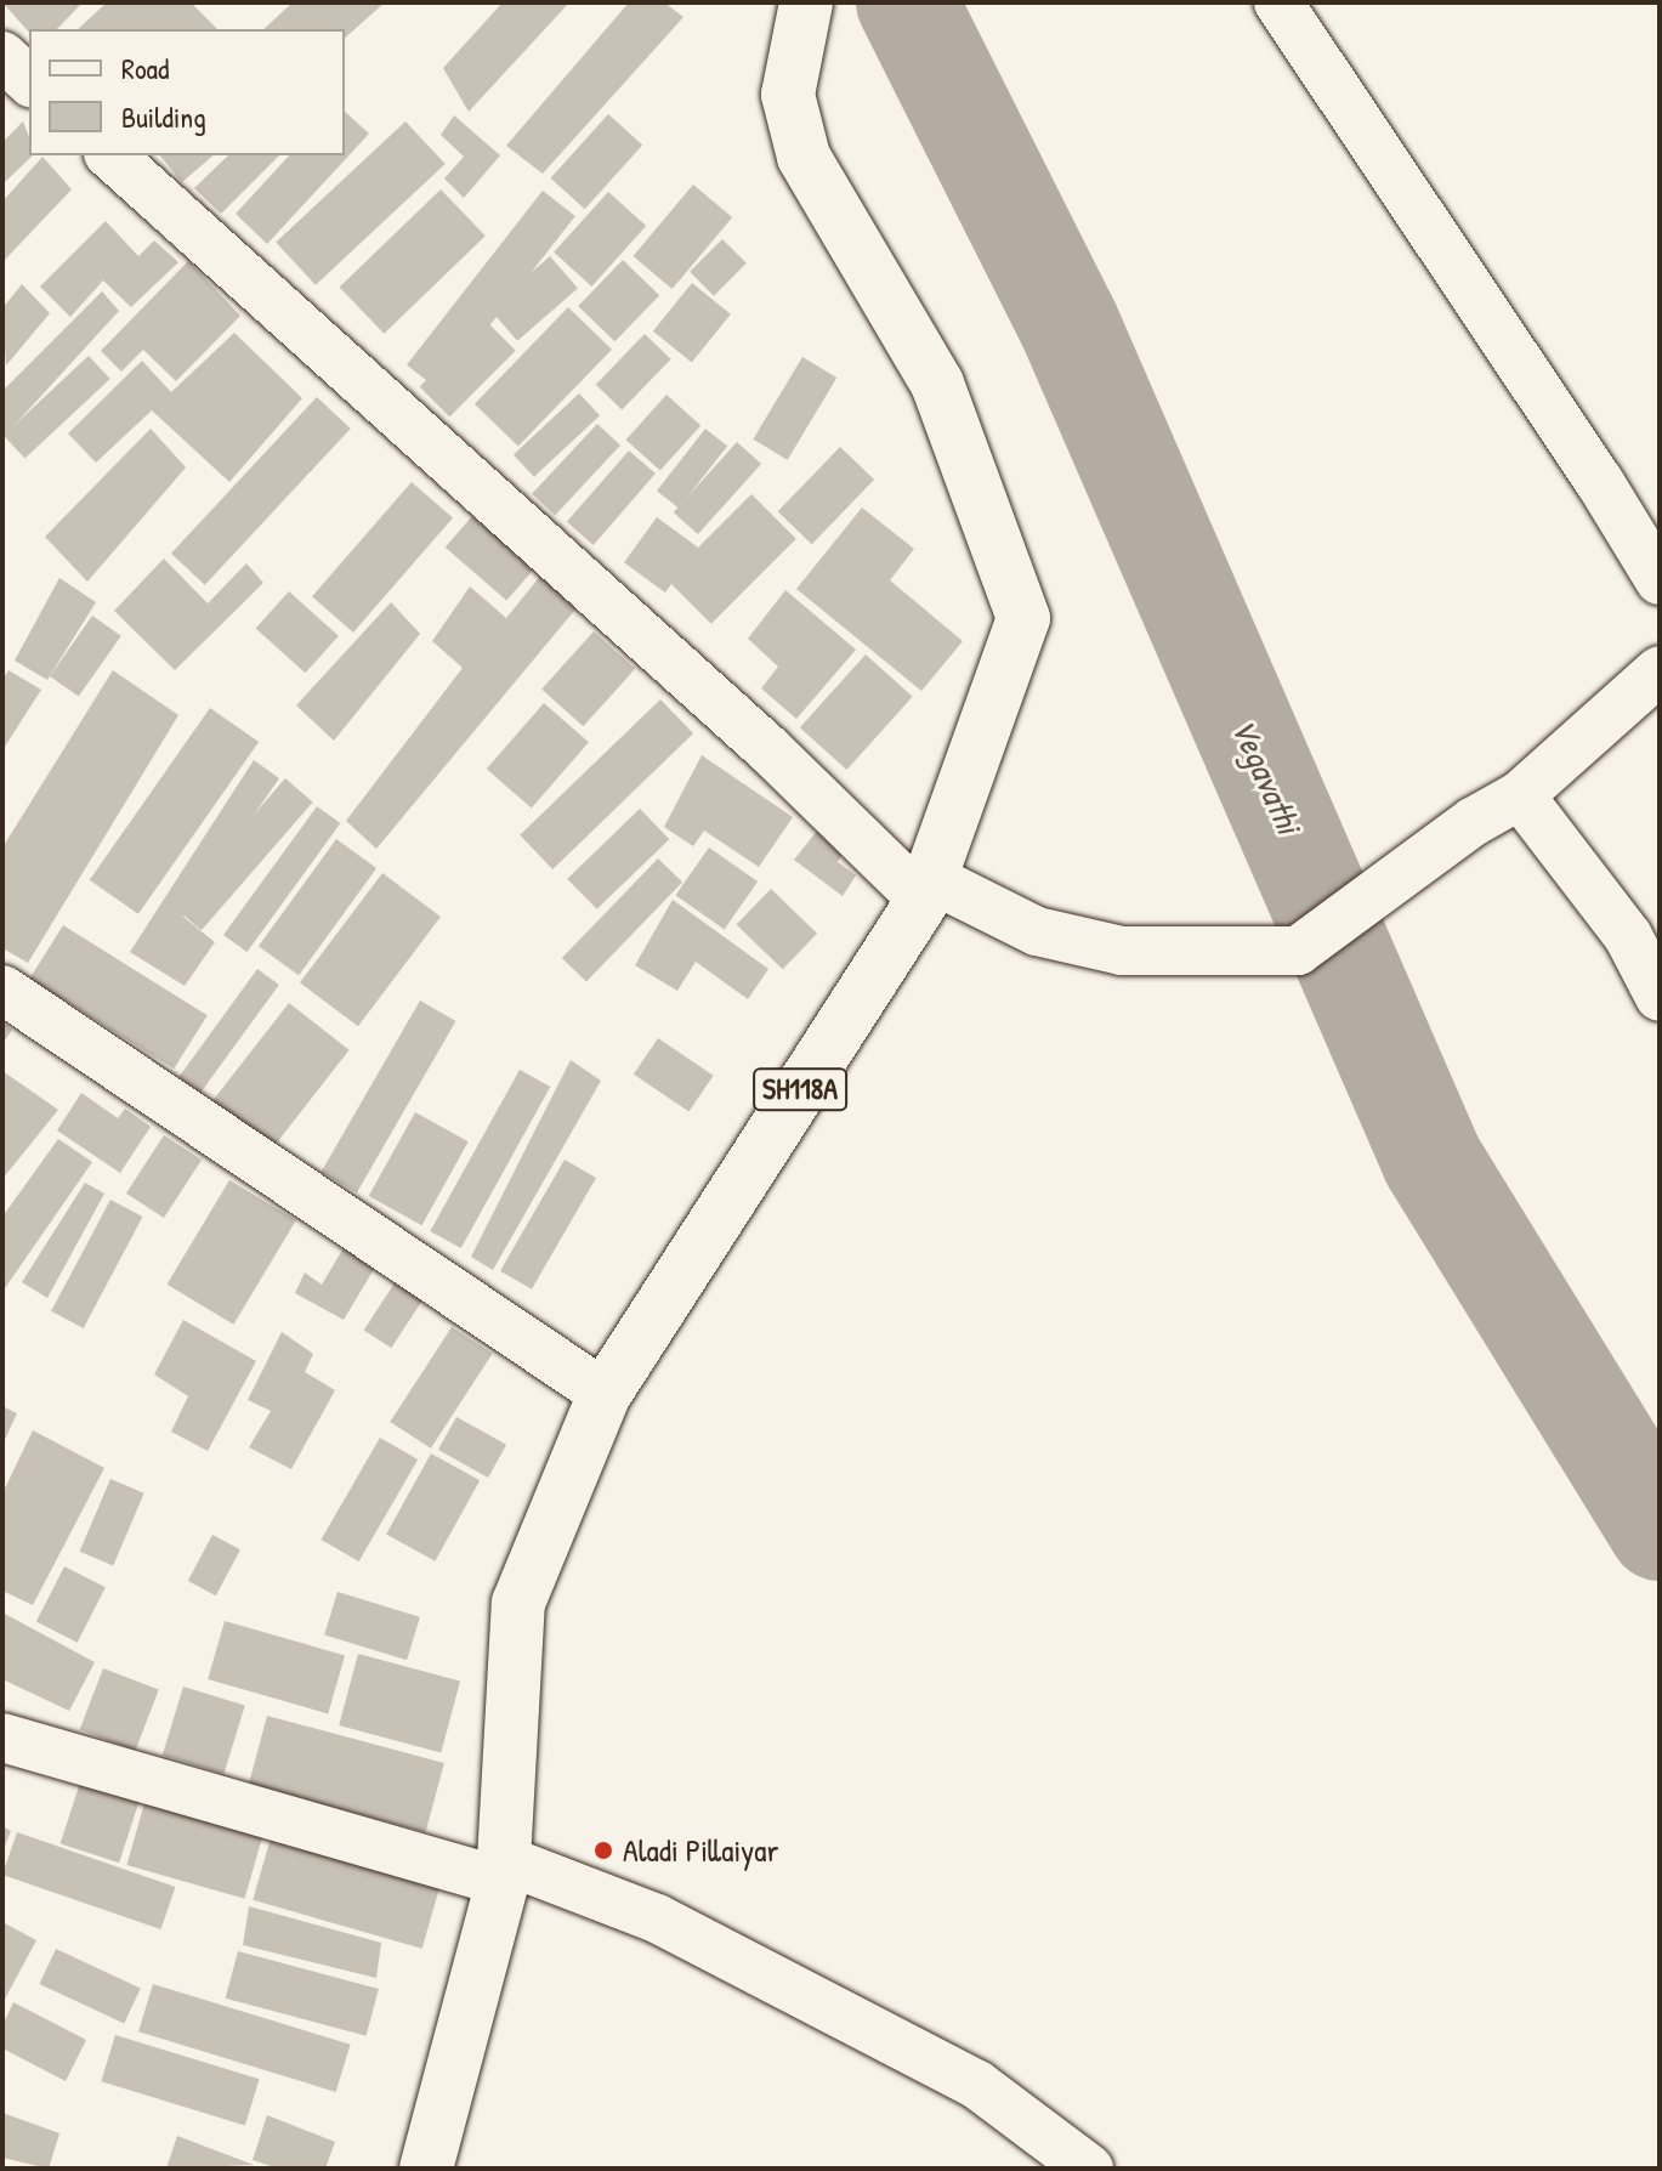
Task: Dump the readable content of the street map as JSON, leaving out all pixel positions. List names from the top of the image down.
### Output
{
  "streets": {
    "main road": ["SH118A"]
  },
  "water": ["Vegavathi"],
  "places": ["Aladi Pillaiyar"],
  "legend": ["Road", "Building"]
}
